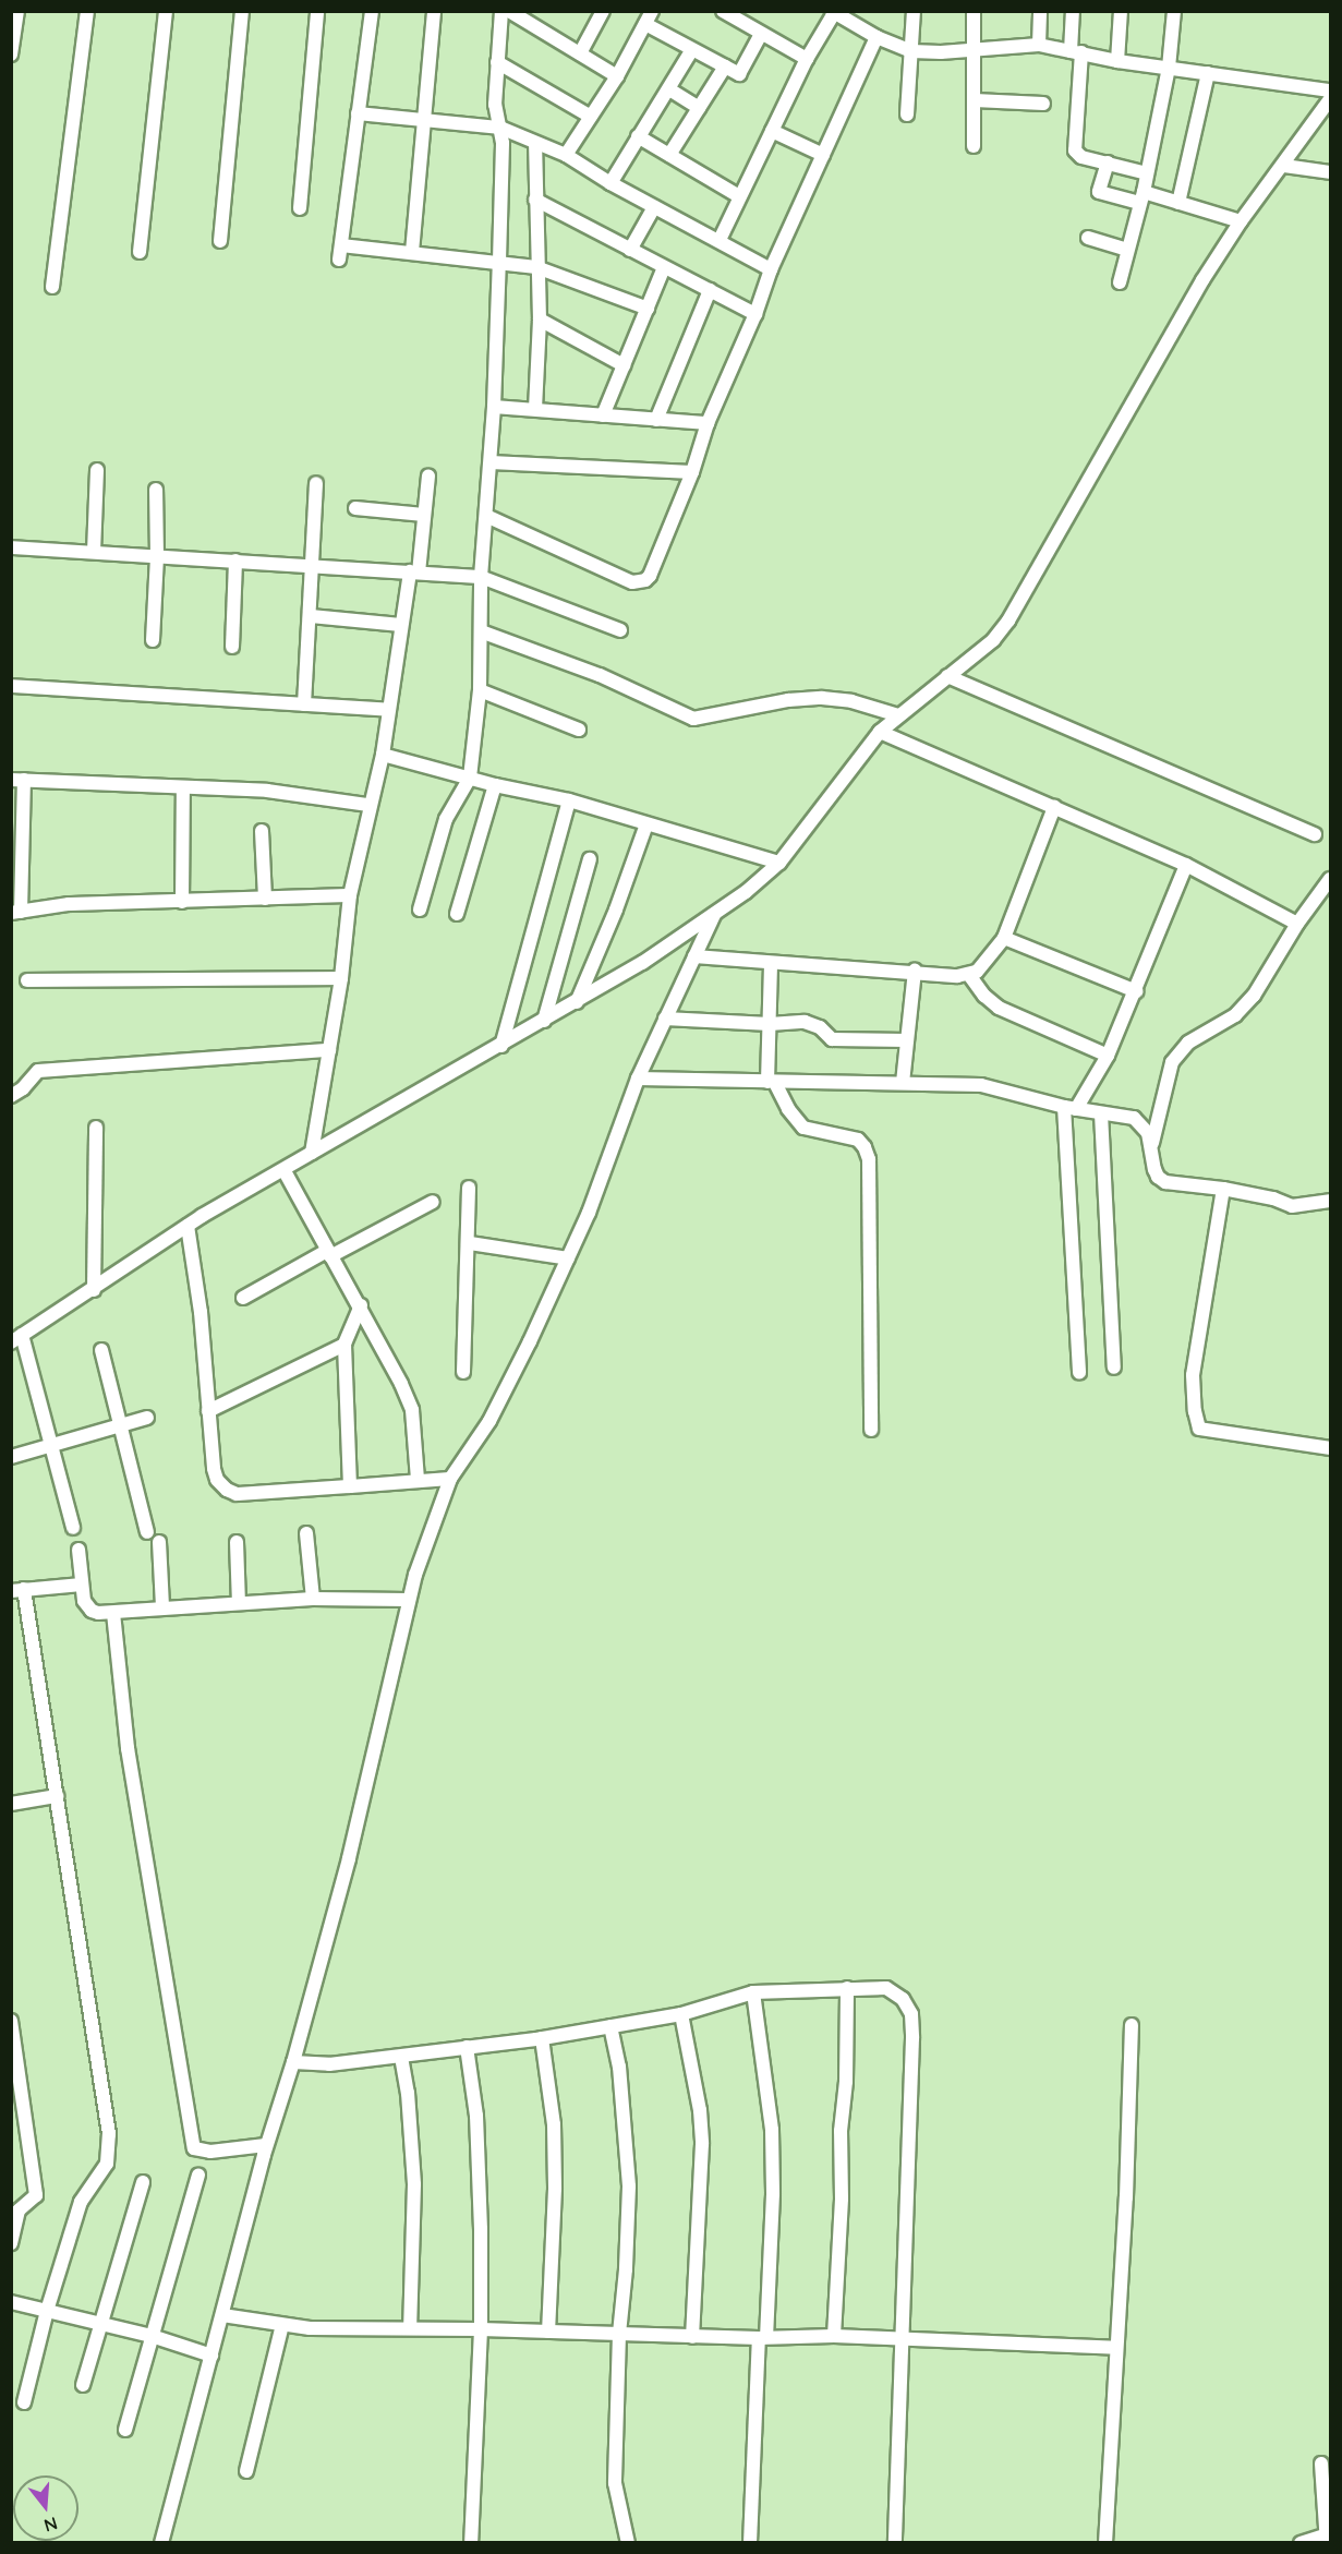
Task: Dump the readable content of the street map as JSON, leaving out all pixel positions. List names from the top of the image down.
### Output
{
  "north": "bottom"
}
